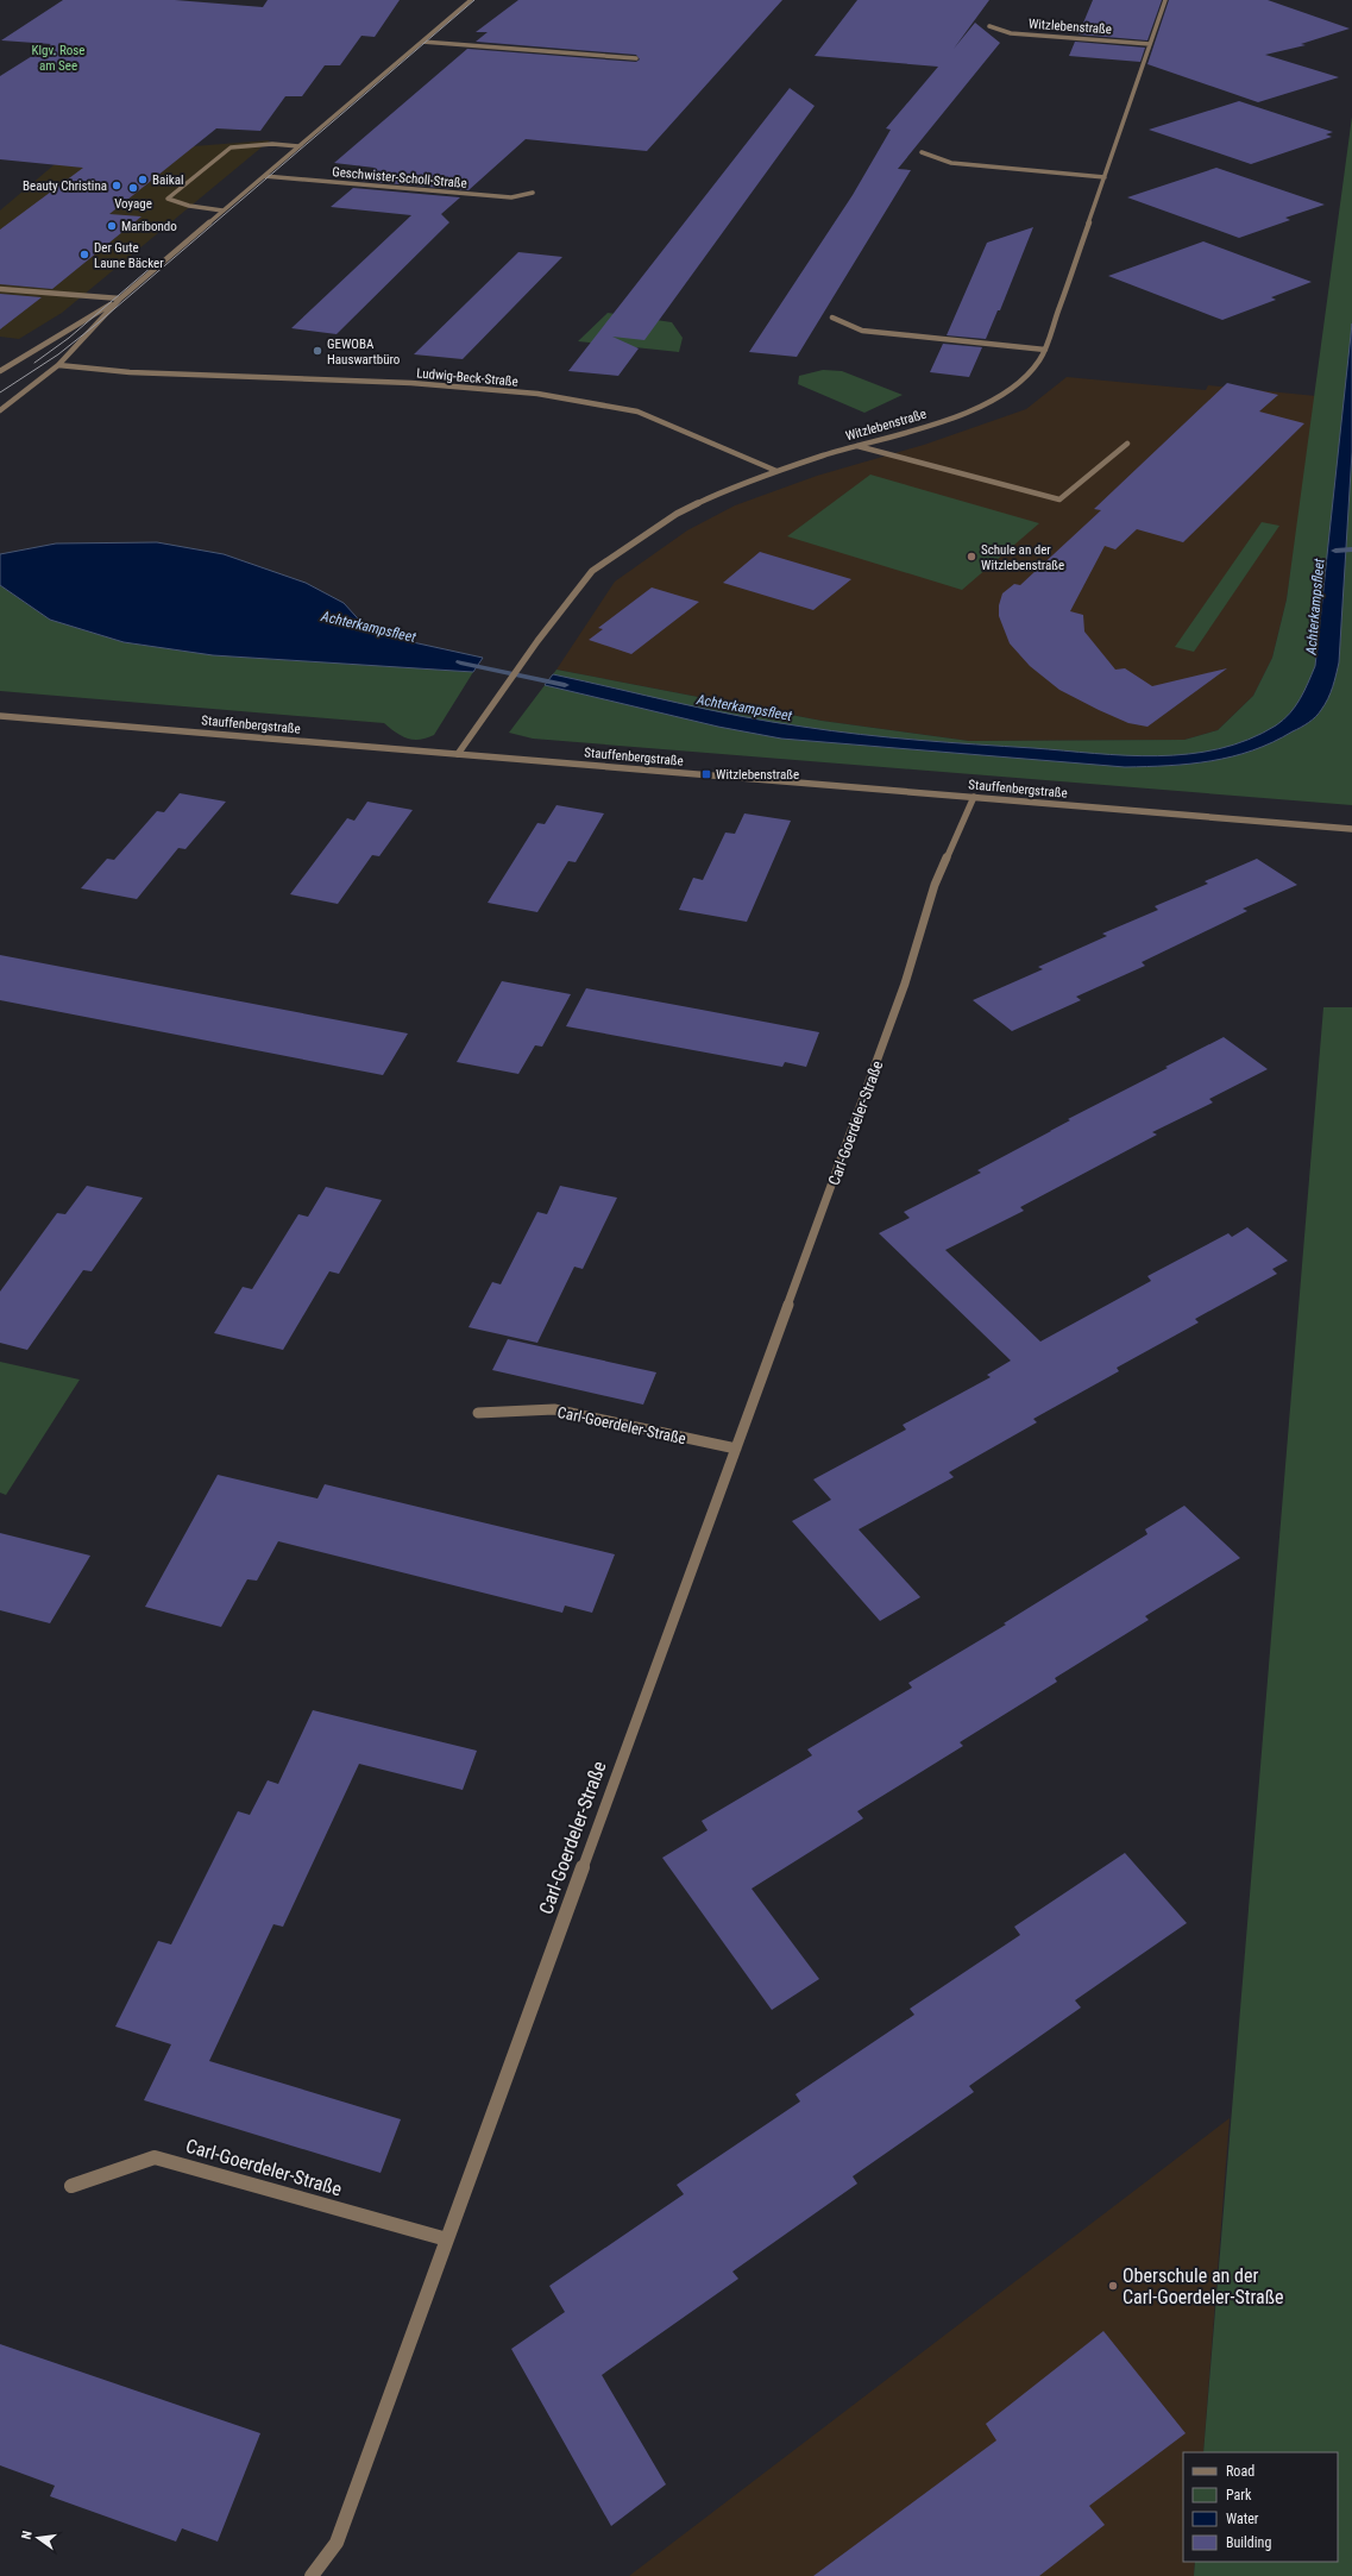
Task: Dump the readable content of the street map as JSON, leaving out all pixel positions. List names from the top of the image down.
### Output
{
  "streets": {
    "street": [
      "Witzlebenstraße",
      "Geschwister-Scholl-Straße",
      "Ludwig-Beck-Straße",
      "Stauffenbergstraße",
      "Carl-Goerdeler-Straße"
    ]
  },
  "crossings": [
    ["Witzlebenstraße", "Ludwig-Beck-Straße"],
    ["Witzlebenstraße", "Stauffenbergstraße"],
    ["Stauffenbergstraße", "Carl-Goerdeler-Straße"]
  ],
  "water": ["Achterkampsfleet"],
  "parks": ["Klgv. Rose am See"],
  "places": {
    "other": [
      "Baikal",
      "Beauty Christina",
      "Voyage",
      "Maribondo",
      "Der Gute Laune Bäcker",
      "GEWOBA Hauswartbüro",
      "Schule an der Witzlebenstraße",
      "Oberschule an der Carl-Goerdeler-Straße"
    ],
    "transit": ["Witzlebenstraße"]
  },
  "legend": [
    "Road",
    "Park",
    "Water",
    "Building"
  ],
  "north": "left"
}
